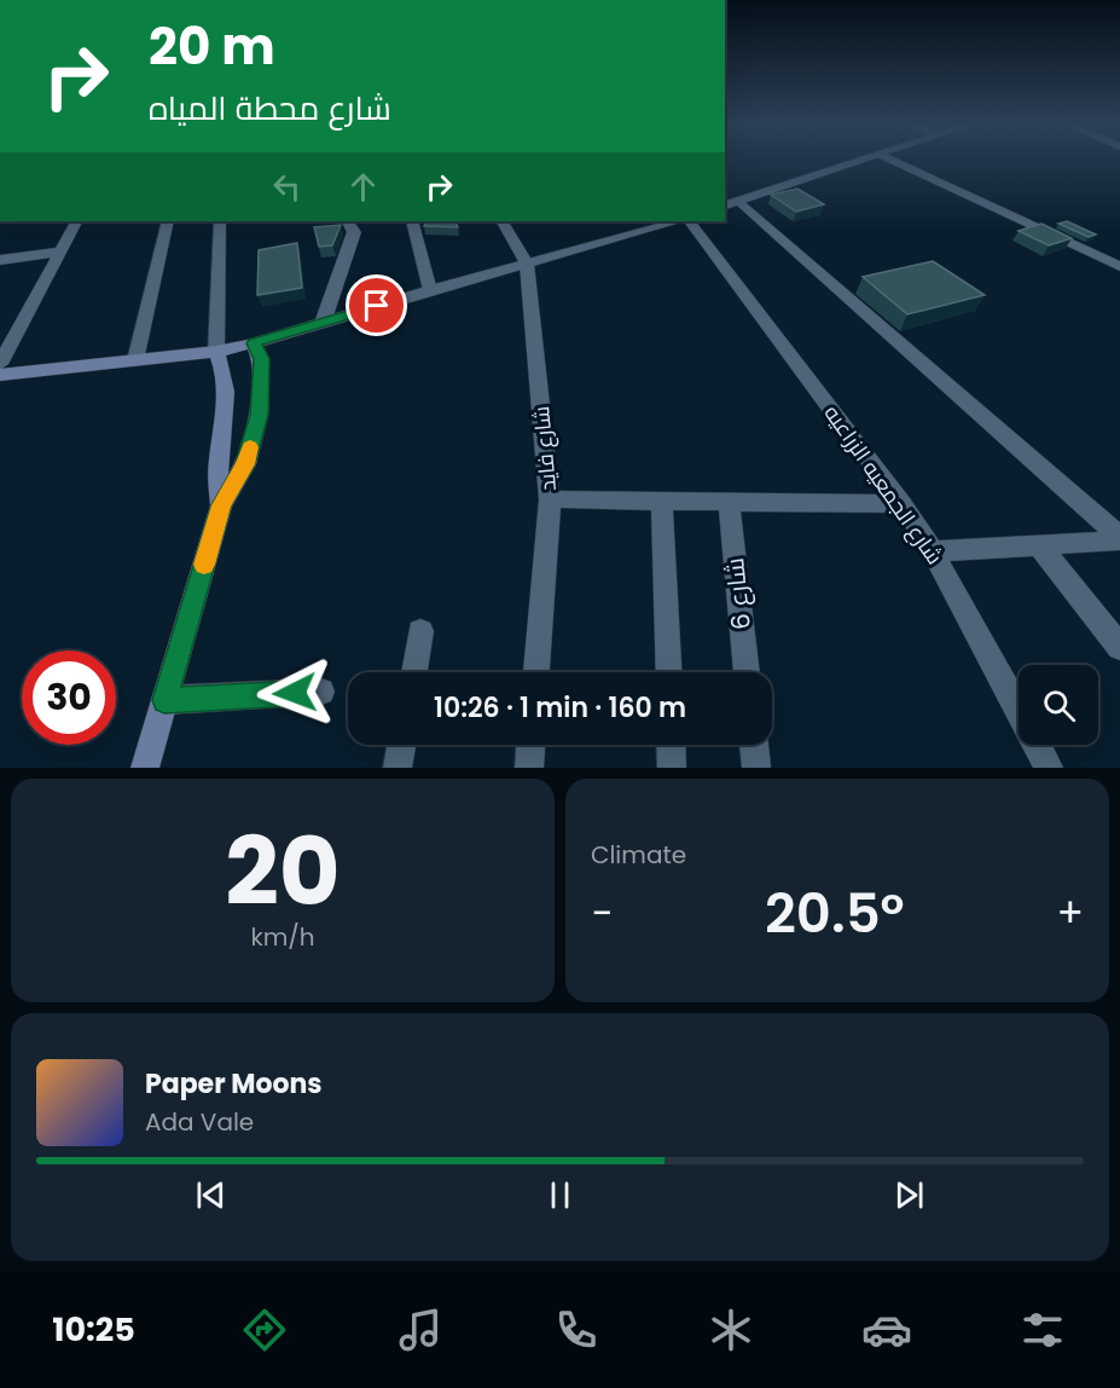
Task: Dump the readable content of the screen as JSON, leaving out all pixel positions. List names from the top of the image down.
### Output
{
  "streets": {
    "street": ["شارع فايد", "شارع الجمعيه الزراعيه", "شارع 6"]
  },
  "page": {
    "turn": ["20 m", "شارع محطة المياه"],
    "limit": "30",
    "trip": "10:26 · 1 min · 160 m",
    "tile": [
      ["20", "km/h"],
      "Climate"
    ],
    "heat": ["−", "20.5°", "+"],
    "song": ["Paper Moons", "Ada Vale"],
    "tabs": "10:25"
  }
}
